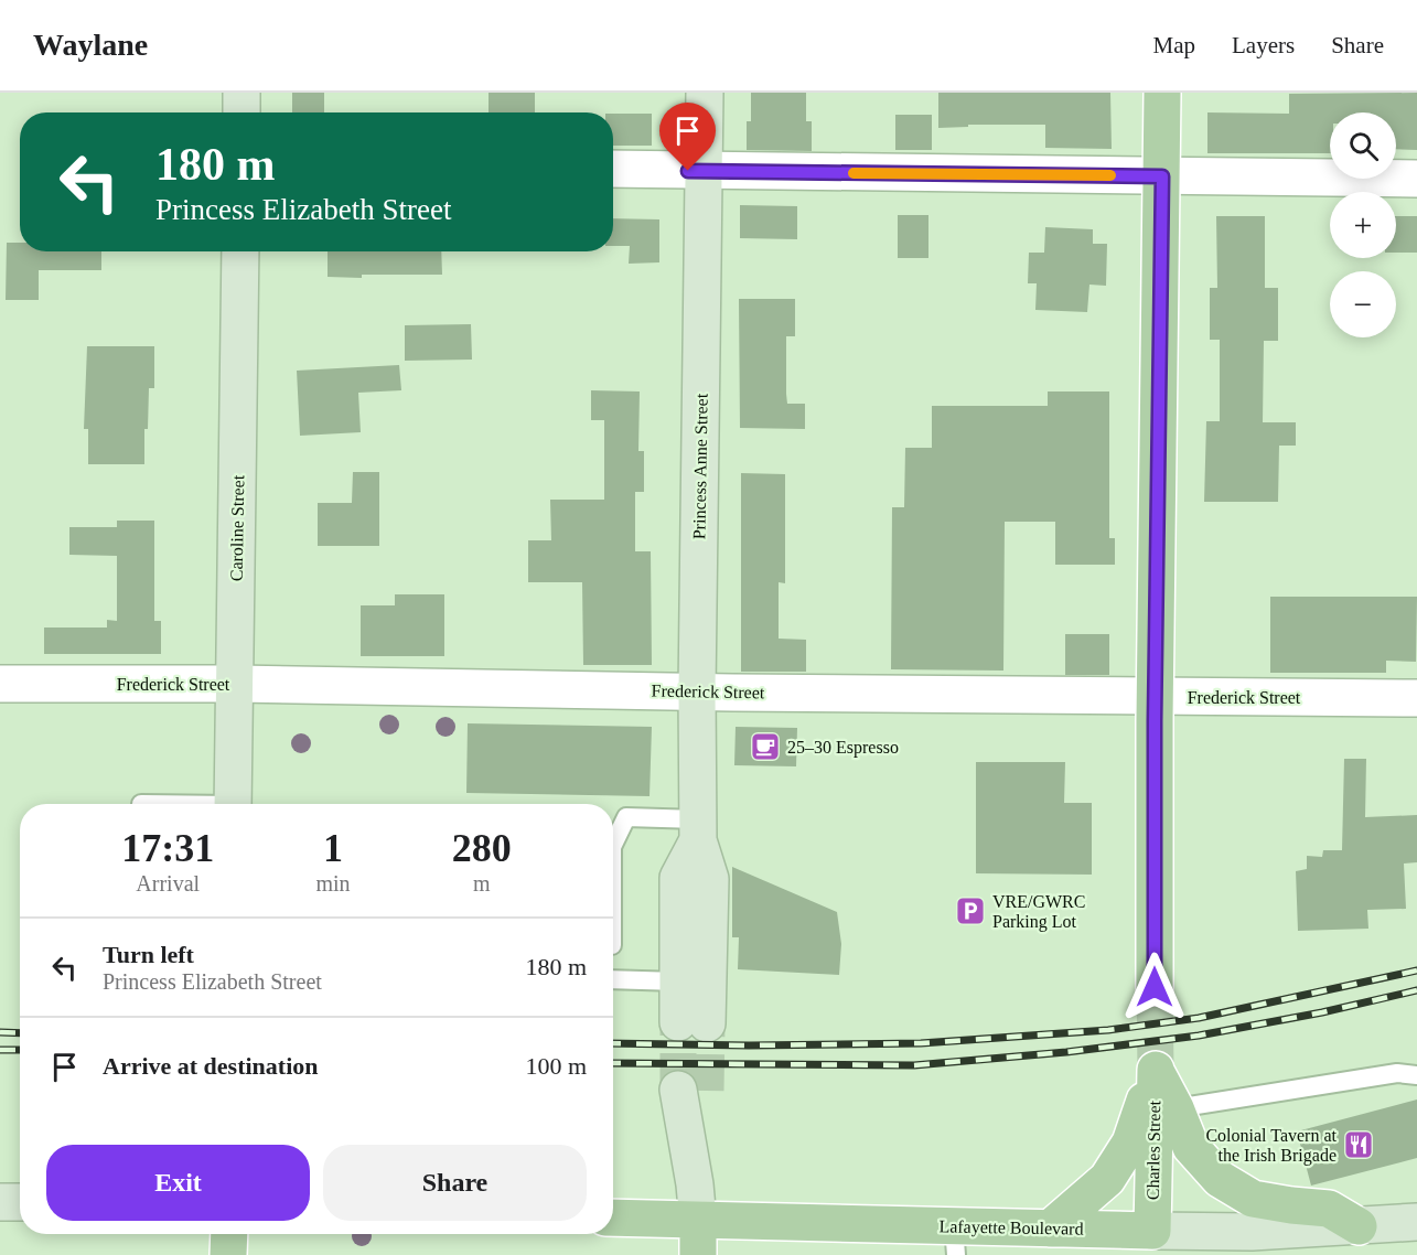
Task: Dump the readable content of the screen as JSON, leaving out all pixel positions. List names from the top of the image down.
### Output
{
  "streets": {
    "main road": ["Charles Street", "Lafayette Boulevard"],
    "street": ["Princess Anne Street", "Caroline Street", "Frederick Street"]
  },
  "crossings": [
    ["Princess Anne Street", "Frederick Street"],
    ["Caroline Street", "Frederick Street"],
    ["Charles Street", "Lafayette Boulevard"]
  ],
  "places": {
    "cafe": ["25–30 Espresso"],
    "parking": ["VRE/GWRC Parking Lot"],
    "restaurant": ["Colonial Tavern at the Irish Brigade"]
  },
  "page": {
    "header": "Waylane",
    "nav": ["Map", "Layers", "Share"],
    "map_buttons": ["+", "−"],
    "turn": ["180 m", "Princess Elizabeth Street"],
    "eta": [
      "17:31",
      "Arrival",
      "1",
      "min",
      "280",
      "m"
    ],
    "list": [
      {
        "name": "Turn left",
        "note": "Princess Elizabeth Street",
        "value": "180 m"
      },
      {
        "name": "Arrive at destination",
        "value": "100 m"
      }
    ],
    "buttons": ["Exit", "Share"]
  }
}
